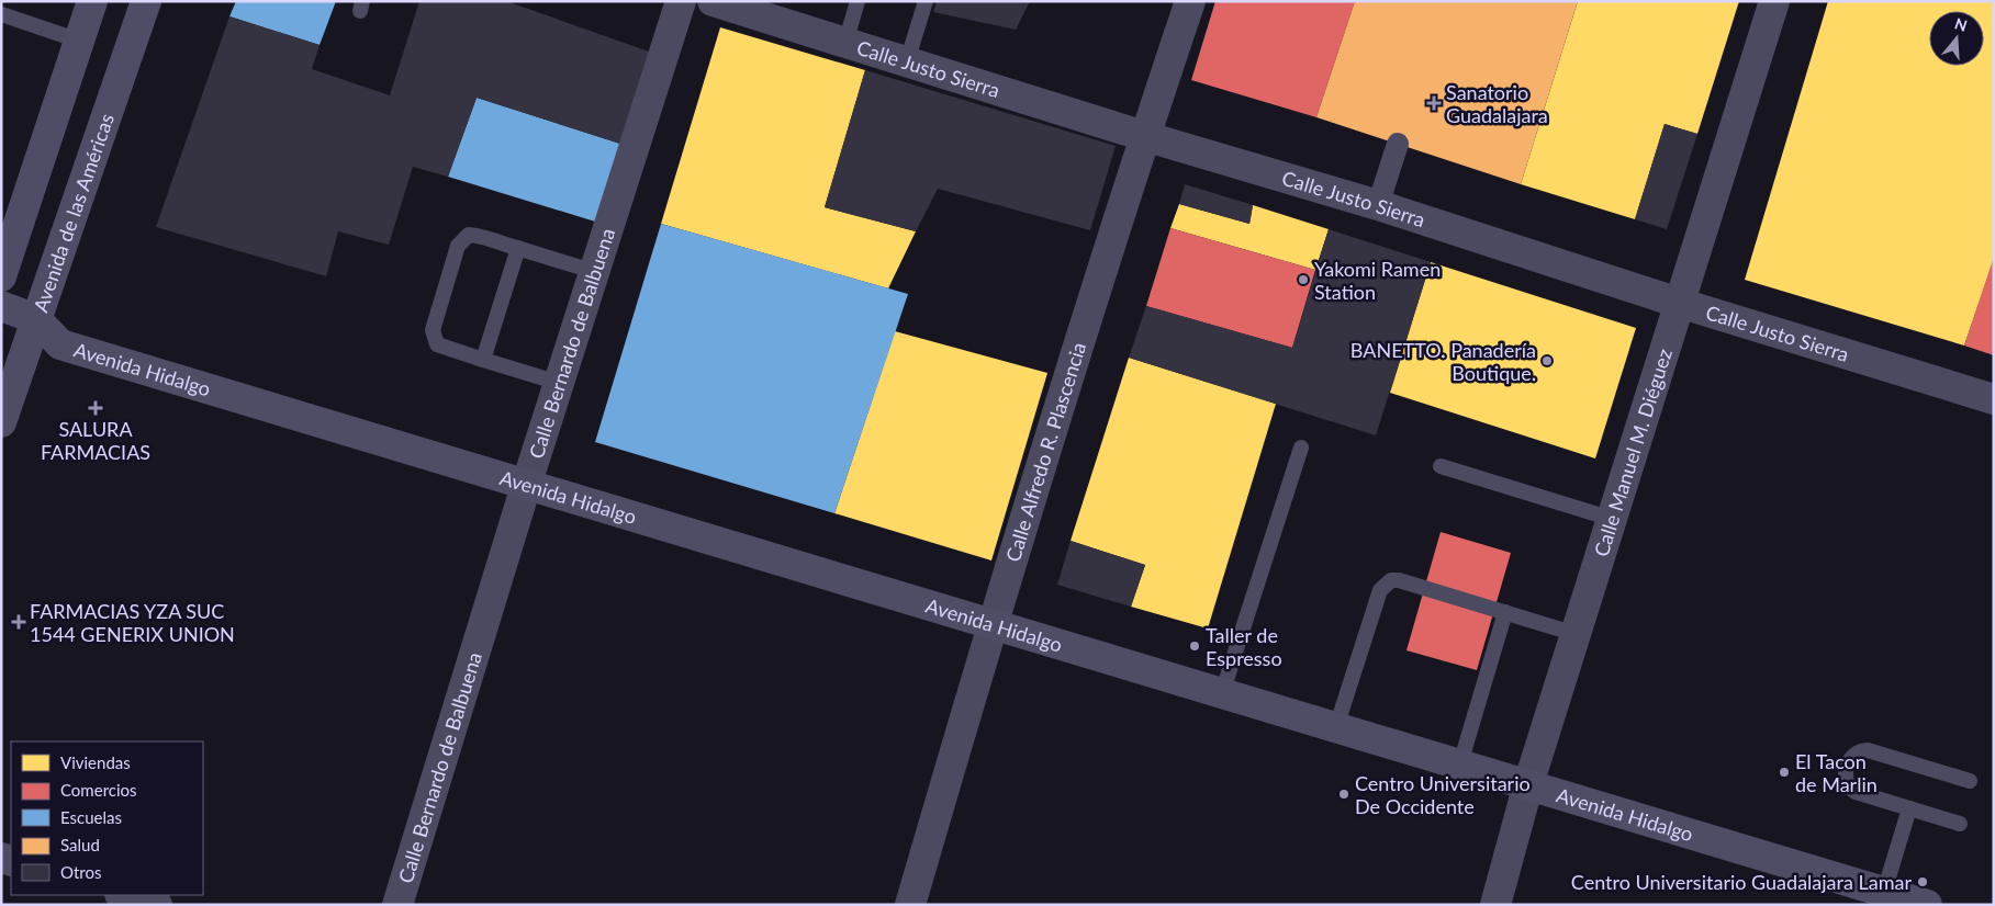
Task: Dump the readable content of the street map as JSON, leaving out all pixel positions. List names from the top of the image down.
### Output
{
  "streets": {
    "main road": ["Avenida de las Américas", "Avenida Hidalgo"],
    "street": [
      "Calle Justo Sierra",
      "Calle Bernardo de Balbuena",
      "Calle Alfredo R. Plascencia",
      "Calle Manuel M. Diéguez"
    ]
  },
  "crossings": [
    ["Calle Justo Sierra", "Calle Alfredo R. Plascencia"],
    ["Calle Justo Sierra", "Calle Manuel M. Diéguez"],
    ["Avenida de las Américas", "Avenida Hidalgo"],
    ["Calle Bernardo de Balbuena", "Avenida Hidalgo"],
    ["Avenida Hidalgo", "Calle Alfredo R. Plascencia"],
    ["Avenida Hidalgo", "Calle Manuel M. Diéguez"]
  ],
  "places": {
    "health": ["Sanatorio Guadalajara", "SALURA FARMACIAS", "FARMACIAS YZA SUC 1544 GENERIX UNION"],
    "other": [
      "Yakomi Ramen Station",
      "BANETTO. Panadería Boutique.",
      "Taller de Espresso",
      "El Tacon de Marlin",
      "Centro Universitario De Occidente",
      "Centro Universitario Guadalajara Lamar"
    ]
  },
  "legend": [
    "Viviendas",
    "Comercios",
    "Escuelas",
    "Salud",
    "Otros"
  ],
  "north": "top"
}
